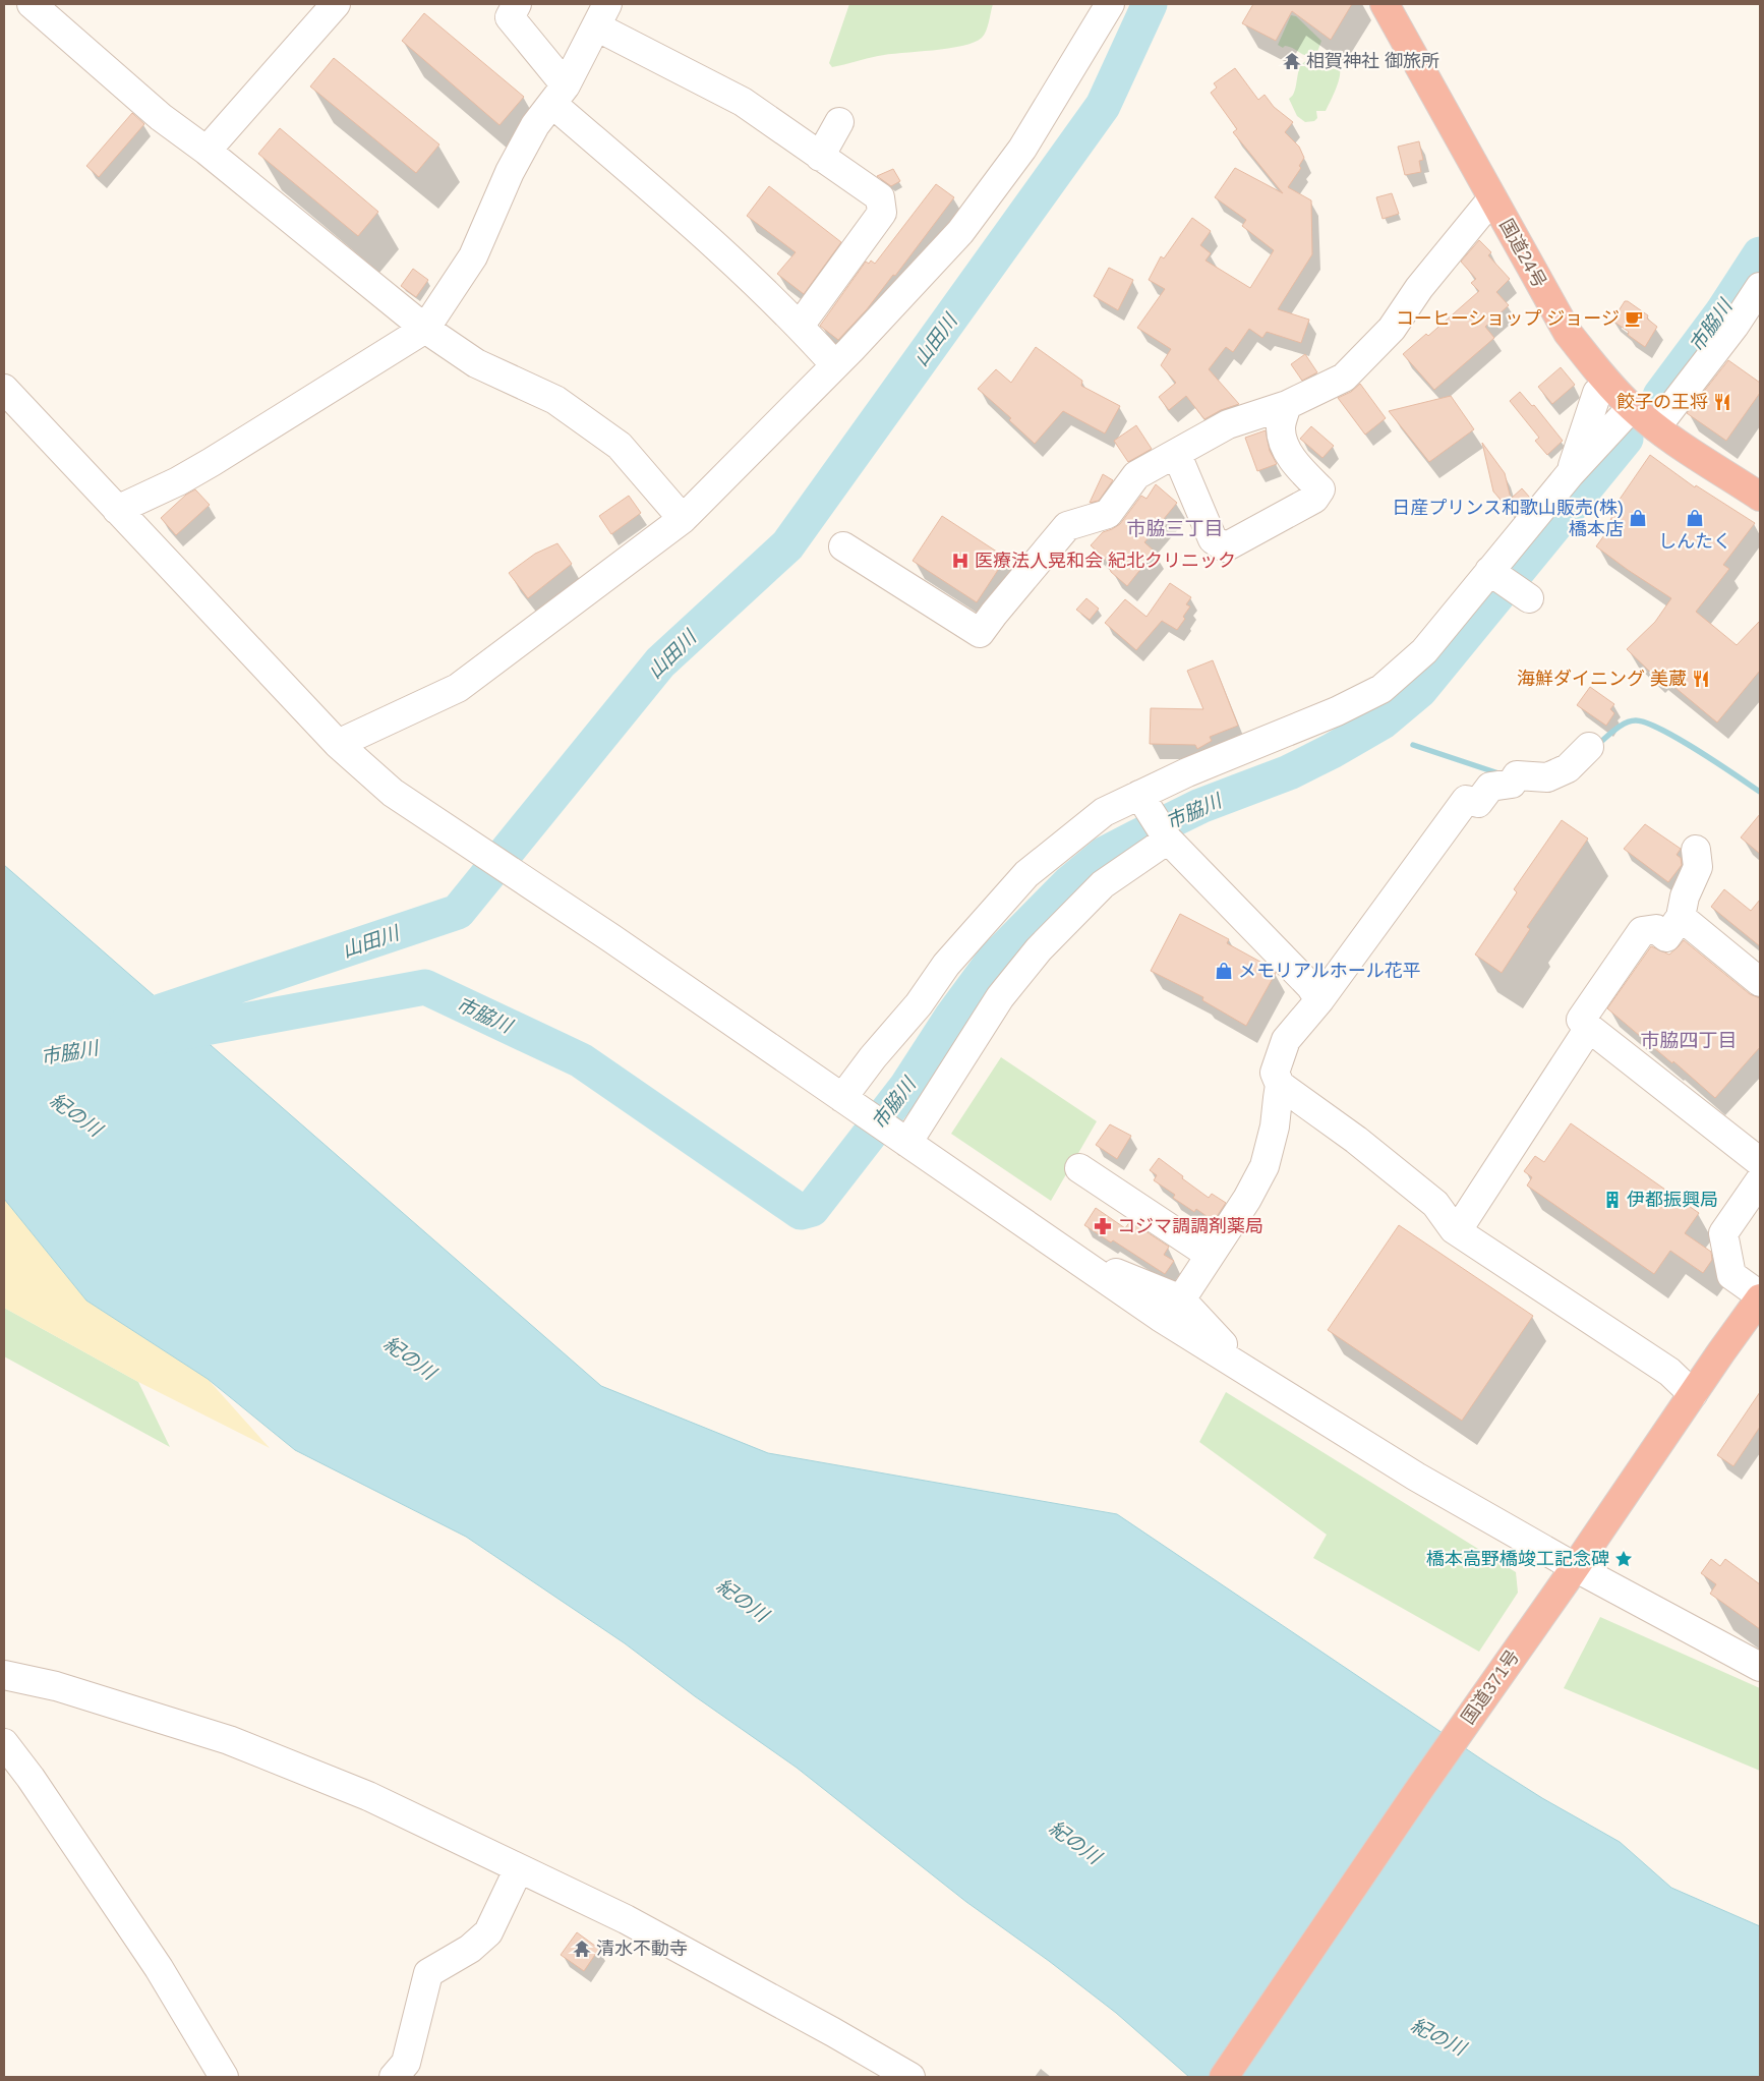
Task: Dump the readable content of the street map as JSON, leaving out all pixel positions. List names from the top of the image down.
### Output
{
  "streets": {
    "highway": ["国道24号", "国道371号"]
  },
  "districts": ["市脇三丁目", "市脇四丁目"],
  "water": ["市脇川", "山田川", "紀の川"],
  "places": {
    "temple": ["相賀神社 御旅所", "清水不動寺"],
    "cafe": ["コーヒーショップ ジョージ"],
    "restaurant": ["餃子の王将", "海鮮ダイニング 美蔵"],
    "shop": ["日産プリンス和歌山販売(株) 橋本店", "しんたく", "メモリアルホール花平"],
    "hospital": ["医療法人晃和会 紀北クリニック"],
    "building": ["伊都振興局"],
    "pharmacy": ["コジマ調調剤薬局"],
    "place": ["橋本高野橋竣工記念碑"]
  }
}
